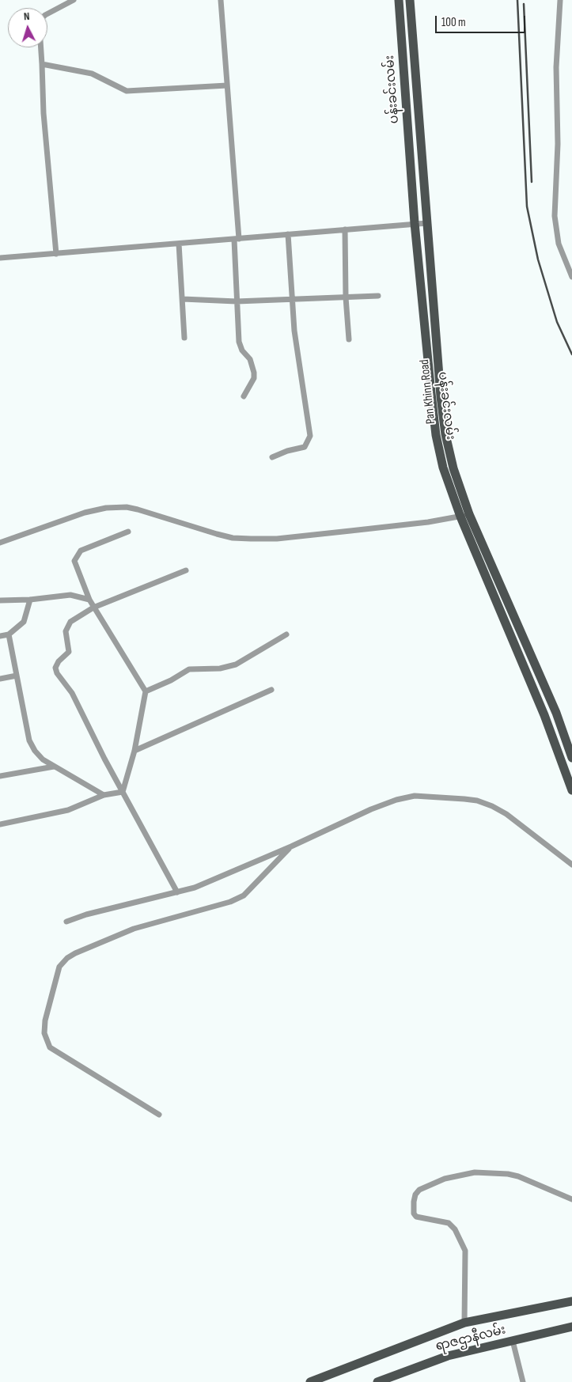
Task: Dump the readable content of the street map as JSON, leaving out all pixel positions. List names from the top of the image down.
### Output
{
  "streets": {
    "main road": ["ပန်းခင်းလမ်း", "Pan Khinn Road", "ရာဇဌာနီလမ်း"]
  },
  "crossings": [
    ["ပန်းခင်းလမ်း", "Pan Khinn Road"]
  ],
  "scale_bar": "100 m",
  "north": "top"
}
